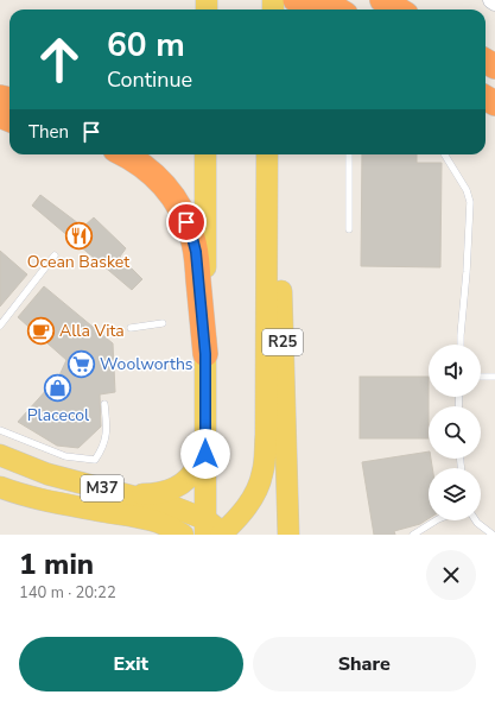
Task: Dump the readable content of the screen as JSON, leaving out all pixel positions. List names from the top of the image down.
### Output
{
  "streets": {
    "main road": ["R25", "M37"]
  },
  "places": {
    "restaurant": ["Ocean Basket"],
    "cafe": ["Alla Vita"],
    "supermarket": ["Woolworths"],
    "shop": ["Placecol"]
  },
  "page": {
    "turn": ["60 m", "Continue"],
    "then": "Then",
    "heading": ["1 min", "140 m · 20:22"],
    "buttons": ["Exit", "Share"]
  }
}
